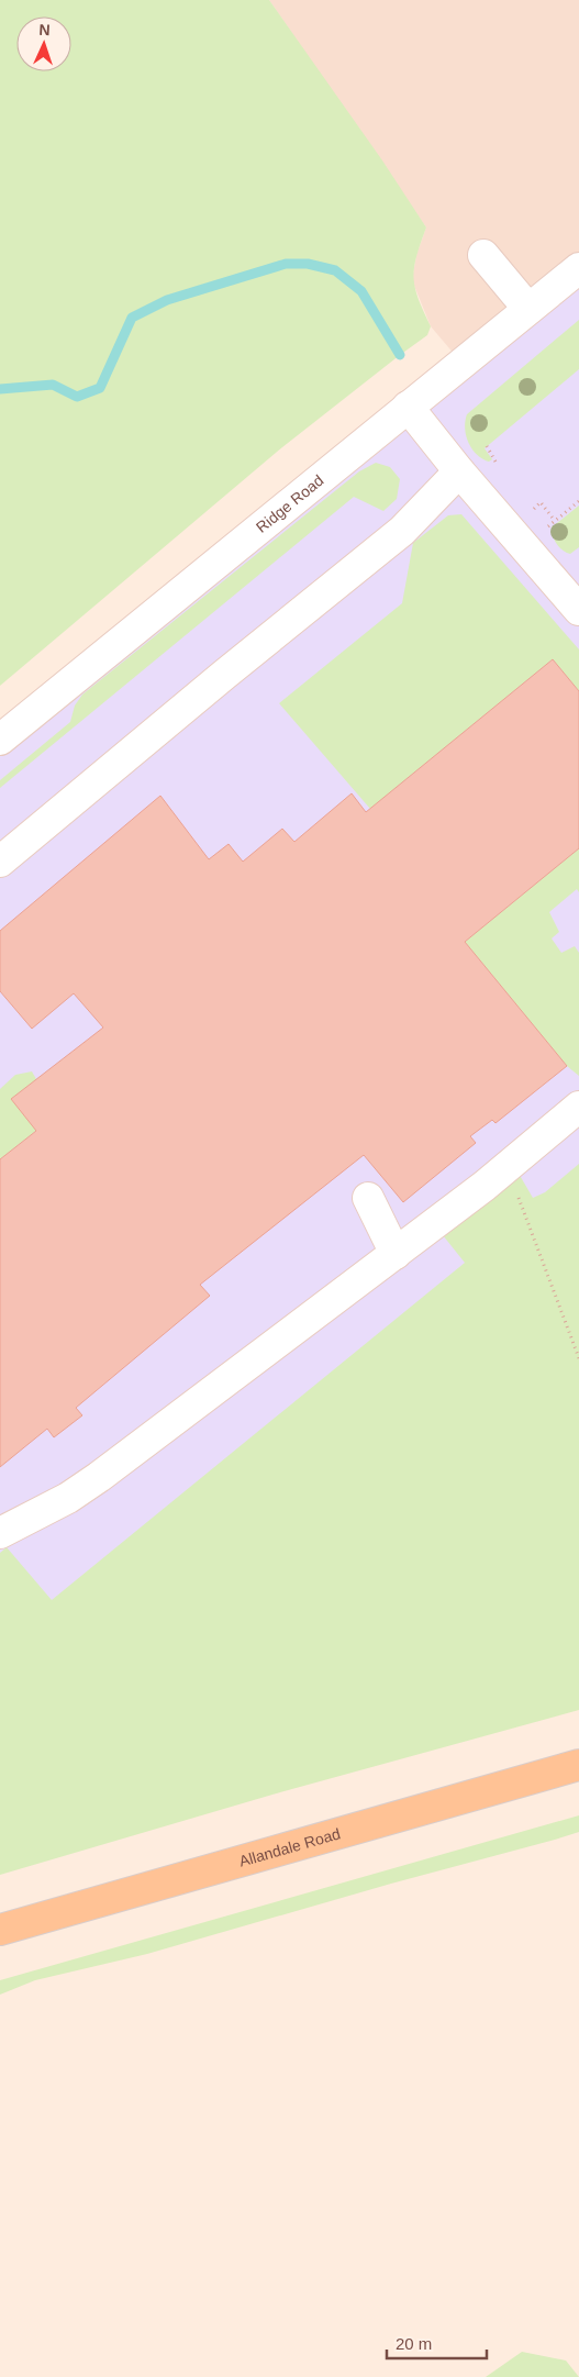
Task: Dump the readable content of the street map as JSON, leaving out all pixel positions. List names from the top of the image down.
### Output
{
  "streets": {
    "main road": ["Allandale Road"],
    "street": ["Ridge Road"]
  },
  "scale_bar": "20 m",
  "north": "top"
}
